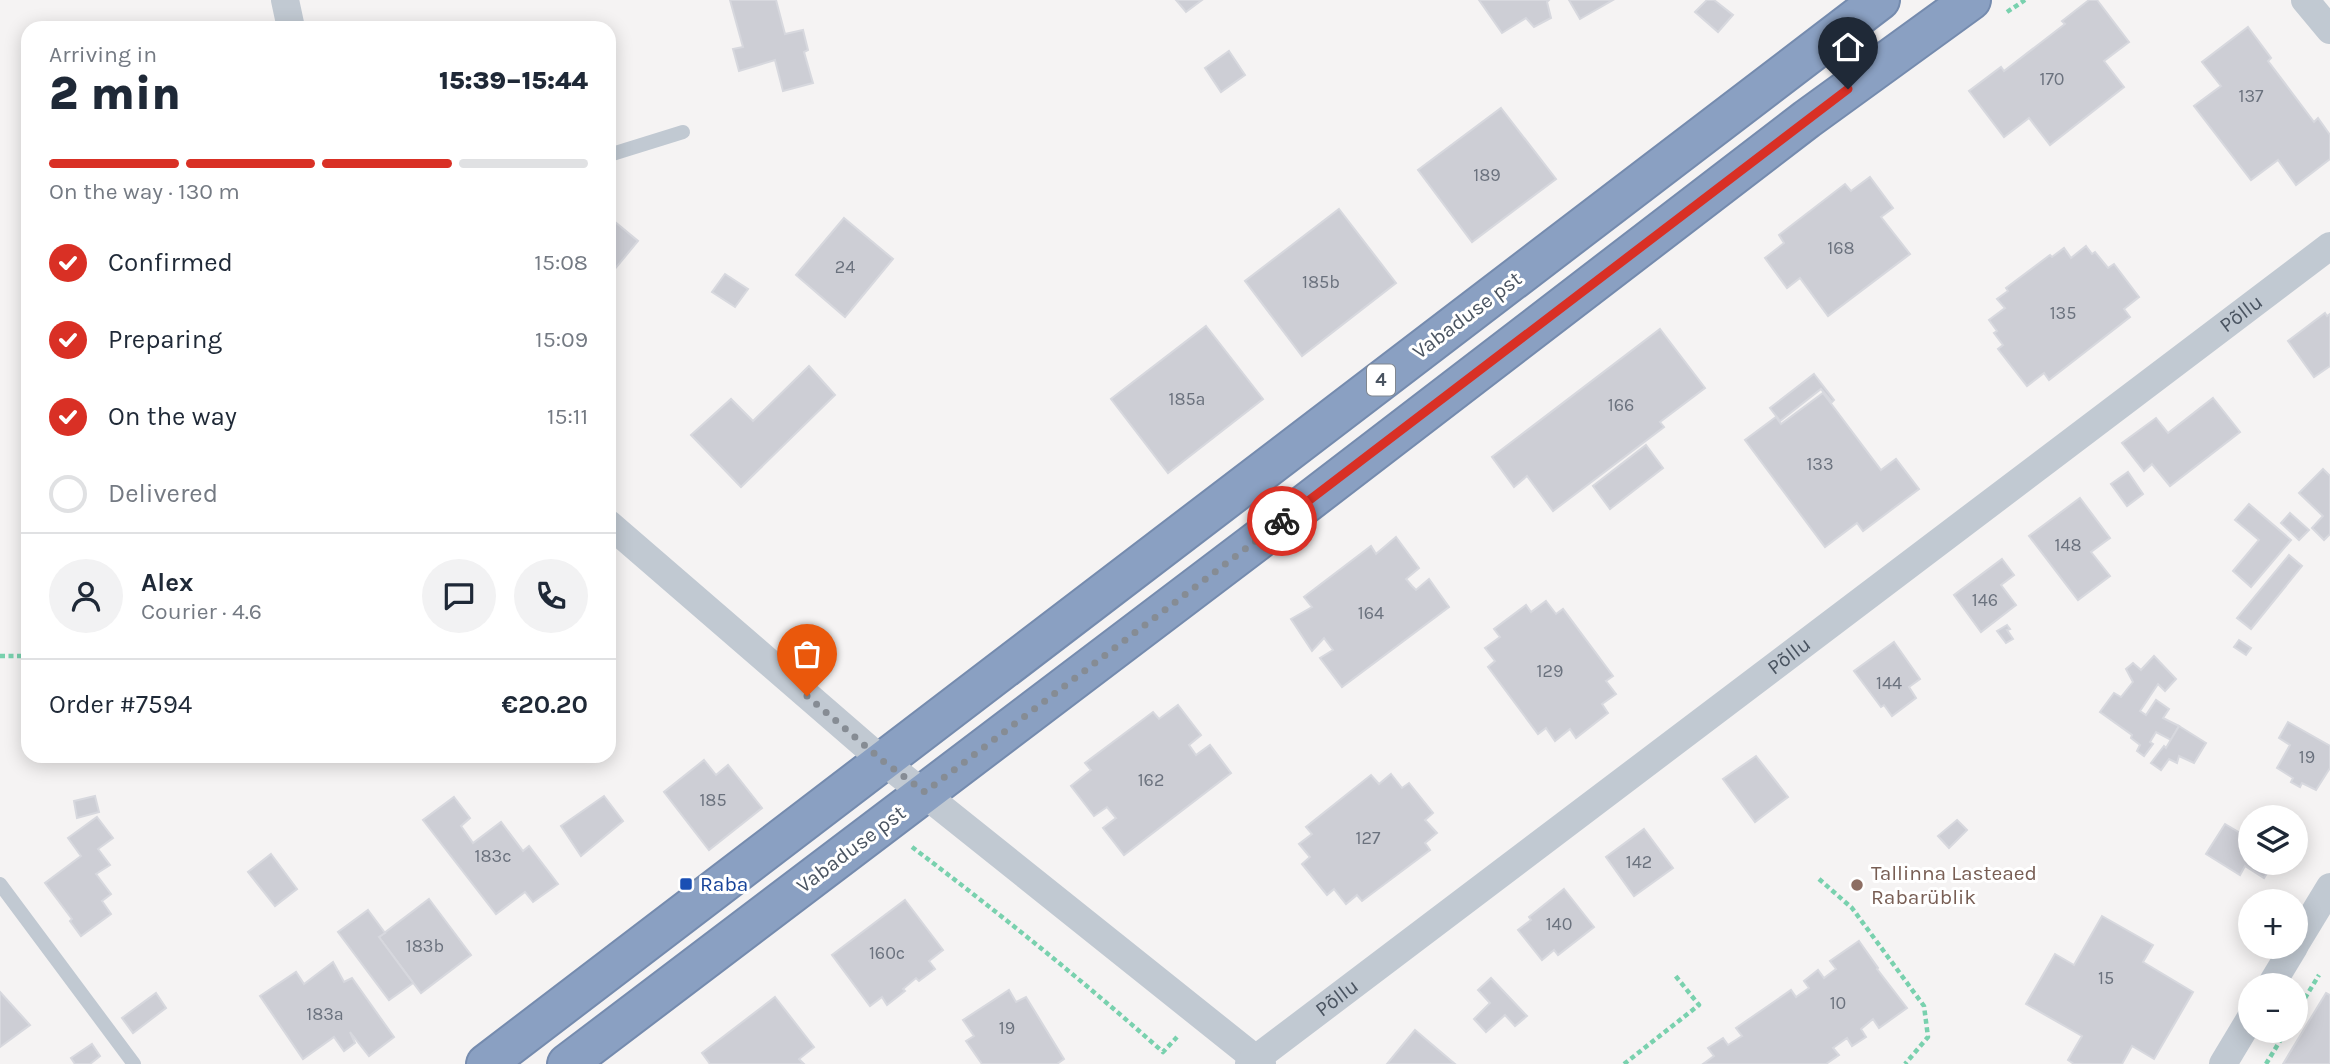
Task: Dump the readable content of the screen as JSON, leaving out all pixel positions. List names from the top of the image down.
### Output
{
  "streets": {
    "highway": ["Vabaduse pst", "4"],
    "street": ["Põllu"]
  },
  "places": {
    "transit": ["Raba"],
    "other": ["Tallinna Lasteaed Rabarüblik"]
  },
  "house_numbers": [
    "170",
    "137",
    "189",
    "168",
    "24",
    "185b",
    "135",
    "185a",
    "166",
    "133",
    "148",
    "146",
    "164",
    "129",
    "144",
    "19",
    "162",
    "185",
    "127",
    "183c",
    "142",
    "140",
    "183b",
    "160c",
    "15",
    "10",
    "183a",
    "19"
  ],
  "page": {
    "heading": ["2 min", "Arriving in", "15:39–15:44"],
    "panel": [
      "Alex",
      "Courier · 4.6",
      "Order #7594",
      "€20.20"
    ],
    "bar": "On the way · 130 m",
    "list": [
      ["Confirmed", "15:08"],
      ["Preparing", "15:09"],
      ["On the way", "15:11"],
      "Delivered"
    ],
    "map_buttons": ["+", "−"]
  }
}
